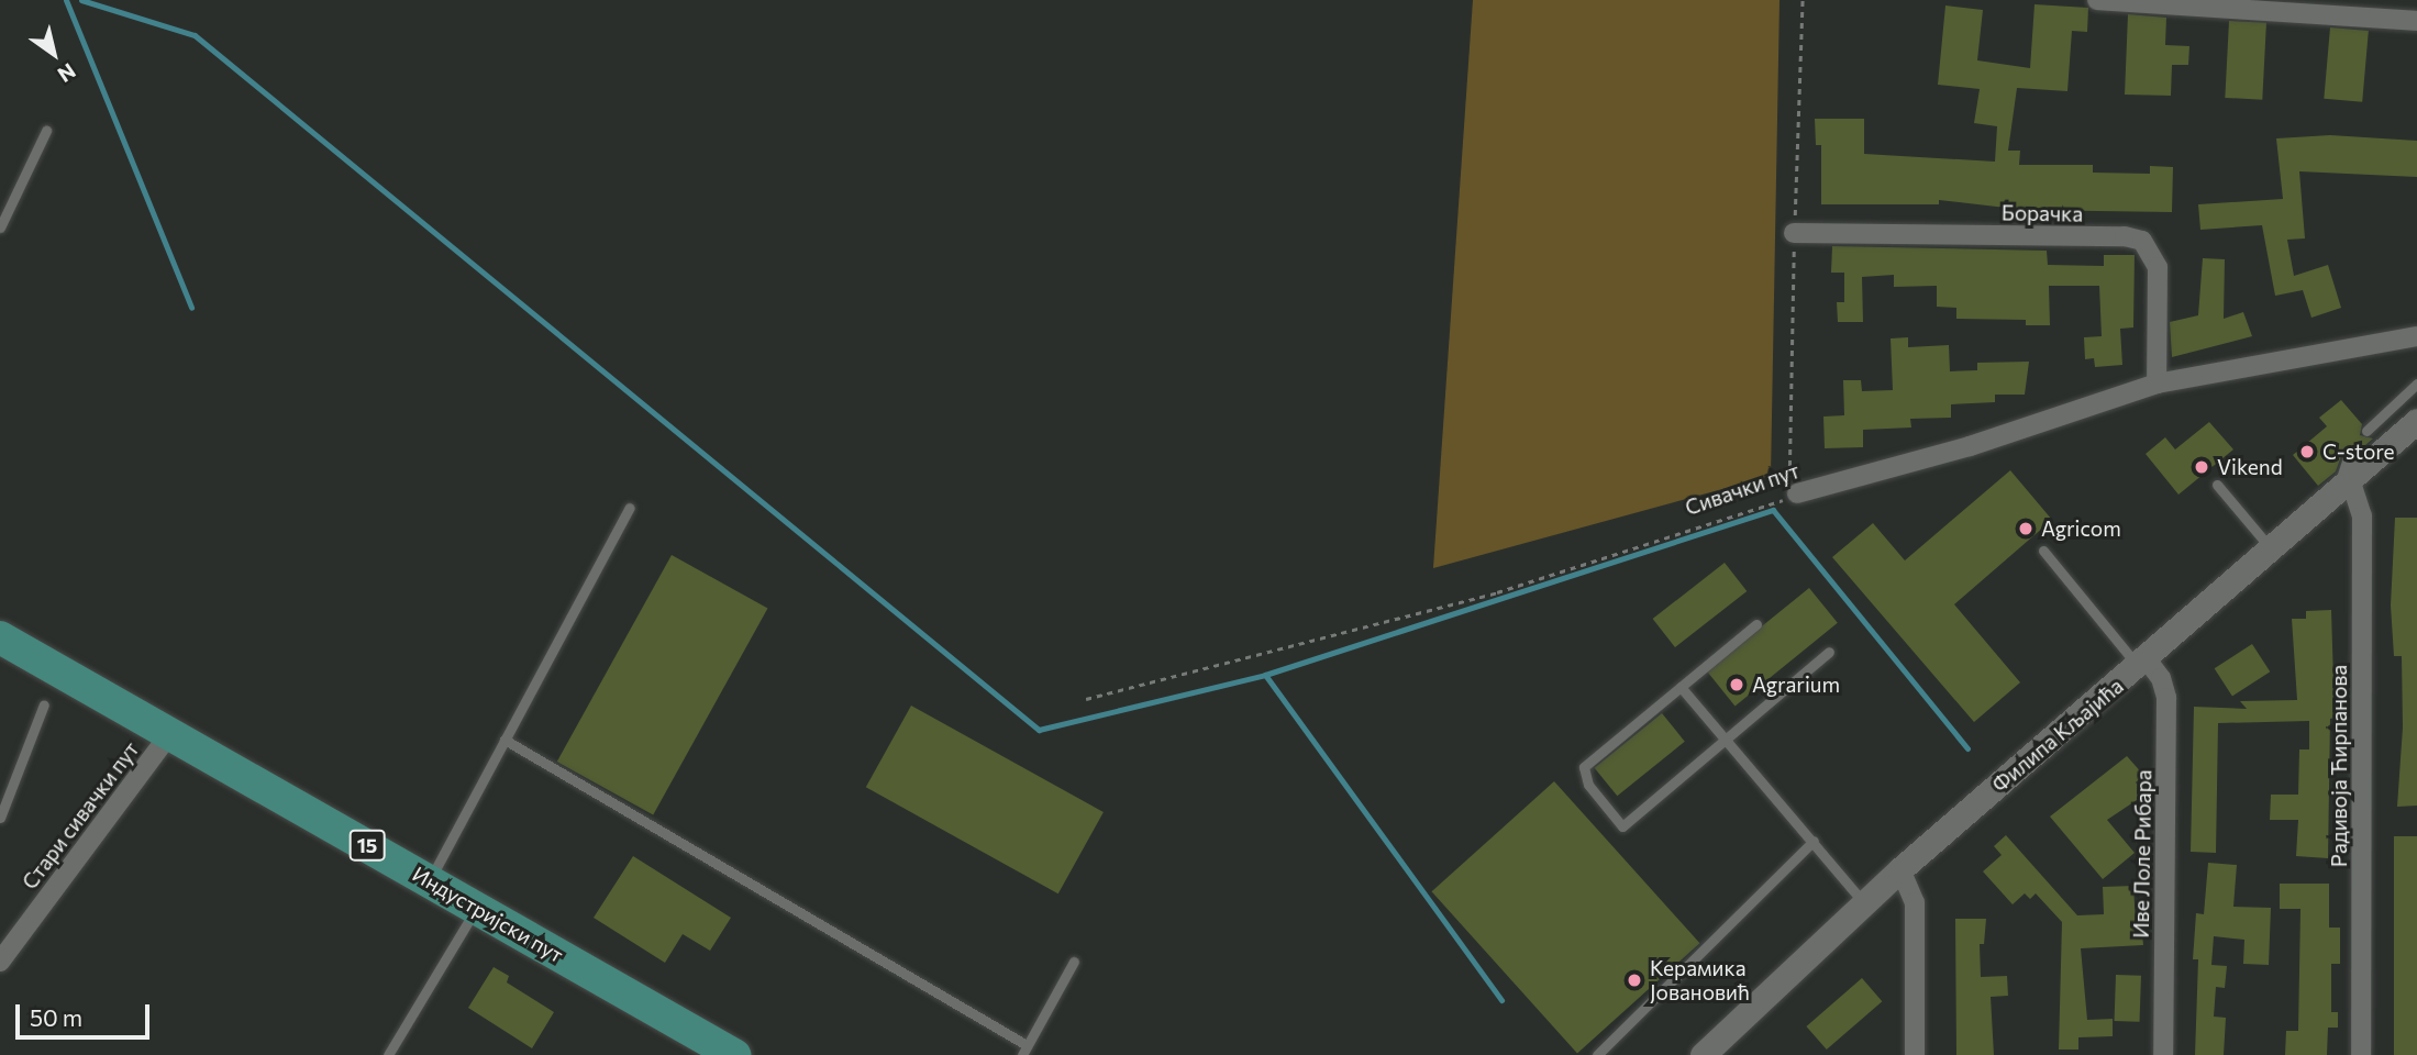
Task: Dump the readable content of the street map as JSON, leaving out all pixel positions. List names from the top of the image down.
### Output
{
  "streets": {
    "main road": ["15", "Индустријски пут"],
    "street": [
      "Борачка",
      "Сивачки пут",
      "Филипа Кљајића",
      "Радивоја Ћирпанова",
      "Стари сивачки пут",
      "Иве Лоле Рибара"
    ]
  },
  "crossings": [
    ["Борачка", "Сивачки пут"],
    ["Филипа Кљајића", "Радивоја Ћирпанова"],
    ["Филипа Кљајића", "Иве Лоле Рибара"],
    ["Стари сивачки пут", "Индустријски пут"]
  ],
  "places": [
    "C-store",
    "Vikend",
    "Agricom",
    "Agrarium",
    "Керамика Јовановић"
  ],
  "scale_bar": "50 m",
  "north": "bottom right"
}
